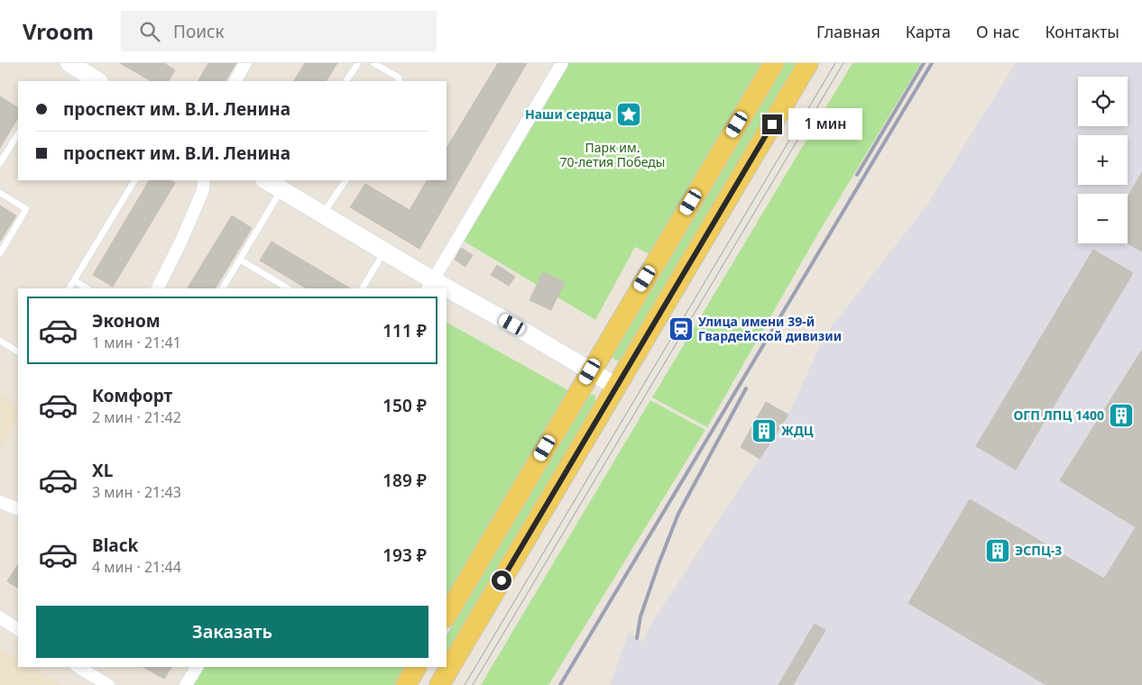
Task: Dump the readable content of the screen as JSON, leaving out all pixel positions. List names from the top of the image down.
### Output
{
  "parks": ["Парк им. 70-летия Победы"],
  "places": {
    "place": ["Наши сердца"],
    "station": ["Улица имени 39-й Гвардейской дивизии"],
    "building": ["ОГП ЛПЦ 1400", "ЖДЦ", "ЭСПЦ-3"]
  },
  "page": {
    "header": "Vroom",
    "search": "Поиск",
    "nav": [
      "Главная",
      "Карта",
      "О нас",
      "Контакты"
    ],
    "map_buttons": ["+", "−"],
    "banner": ["проспект им. В.И. Ленина", "проспект им. В.И. Ленина"],
    "bubble": "1 мин",
    "list": [
      {
        "name": "Эконом",
        "note": "1 мин · 21:41",
        "value": "111 ₽"
      },
      {
        "name": "Комфорт",
        "note": "2 мин · 21:42",
        "value": "150 ₽"
      },
      {
        "name": "XL",
        "note": "3 мин · 21:43",
        "value": "189 ₽"
      },
      {
        "name": "Black",
        "note": "4 мин · 21:44",
        "value": "193 ₽"
      }
    ],
    "buttons": "Заказать"
  }
}
